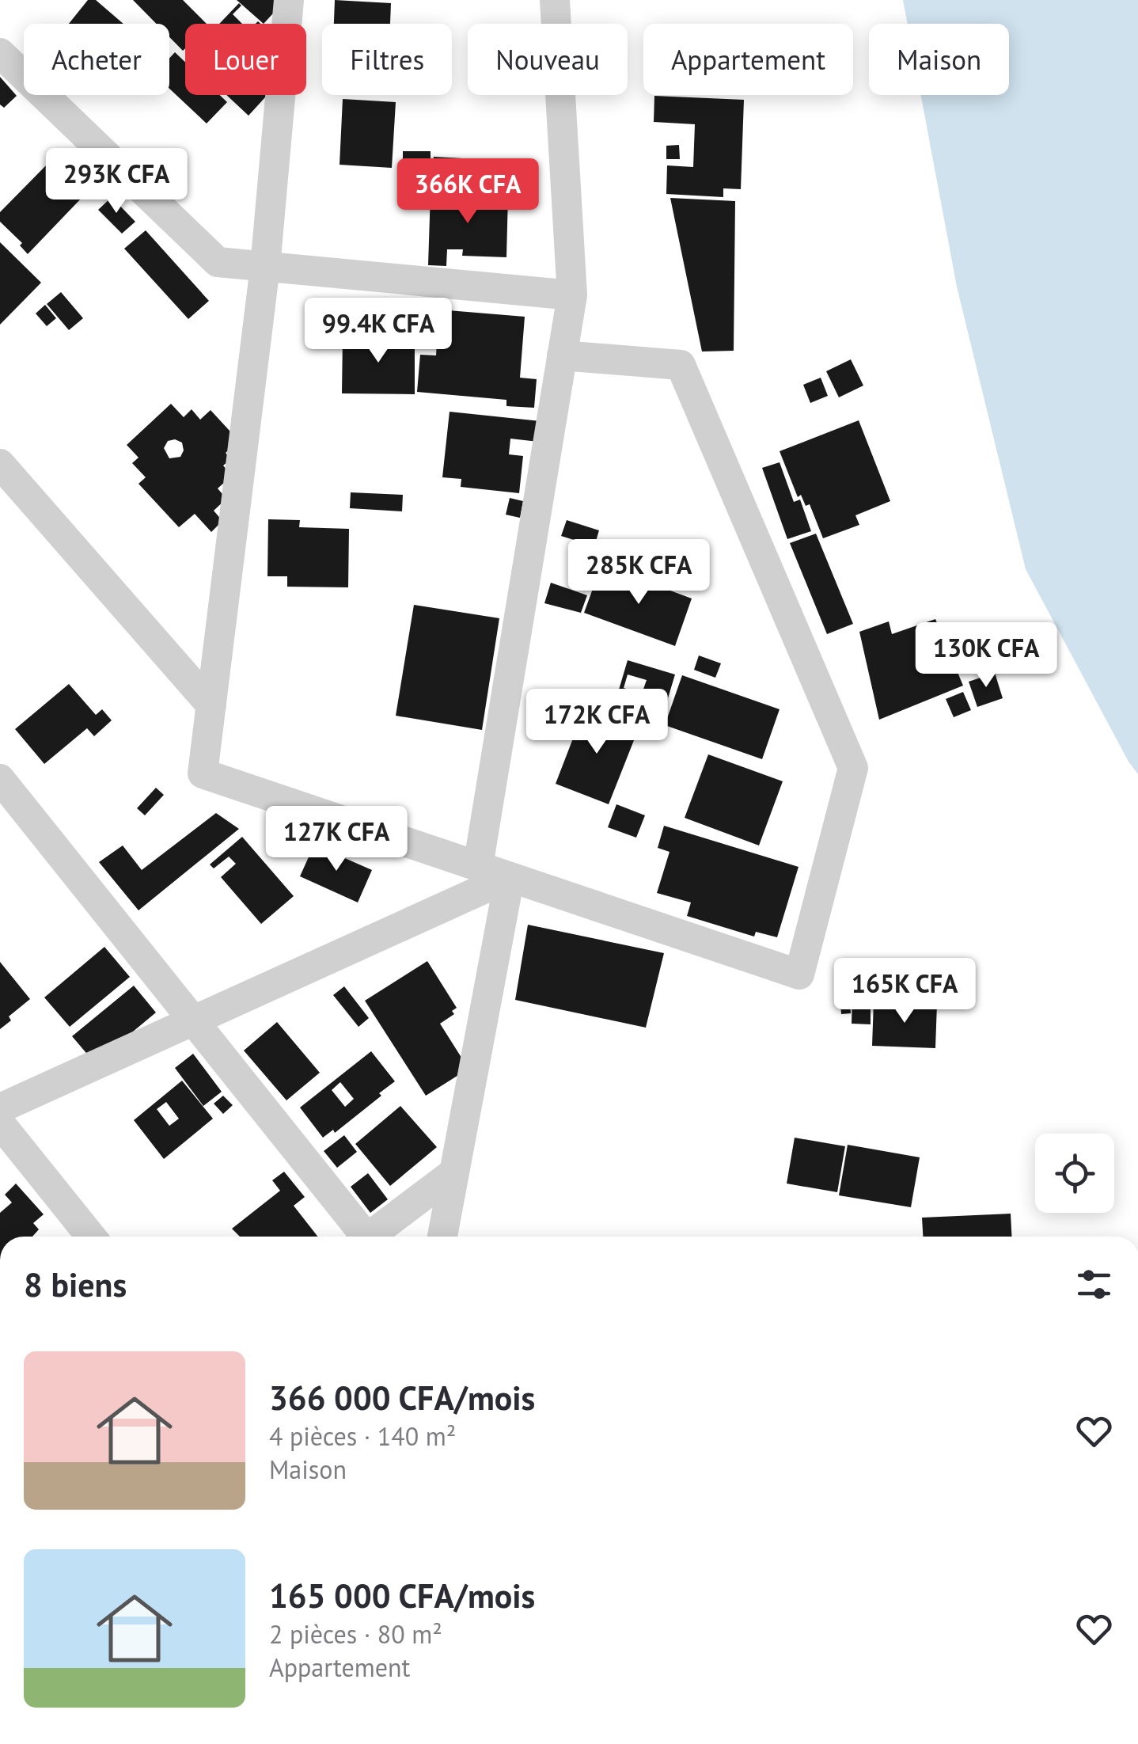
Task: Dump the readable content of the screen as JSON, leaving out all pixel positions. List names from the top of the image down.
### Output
{
  "page": {
    "chip": [
      "Acheter",
      "Louer",
      "Filtres",
      "Nouveau",
      "Appartement",
      "Maison"
    ],
    "price": [
      "293K CFA",
      "366K CFA",
      "99.4K CFA",
      "285K CFA",
      "130K CFA",
      "172K CFA",
      "127K CFA",
      "165K CFA"
    ],
    "heading": "8 biens",
    "list": [
      {
        "name": "366 000 CFA/mois",
        "note": "4 pièces · 140 m² · Maison"
      },
      {
        "name": "165 000 CFA/mois",
        "note": "2 pièces · 80 m² · Appartement"
      }
    ]
  }
}
